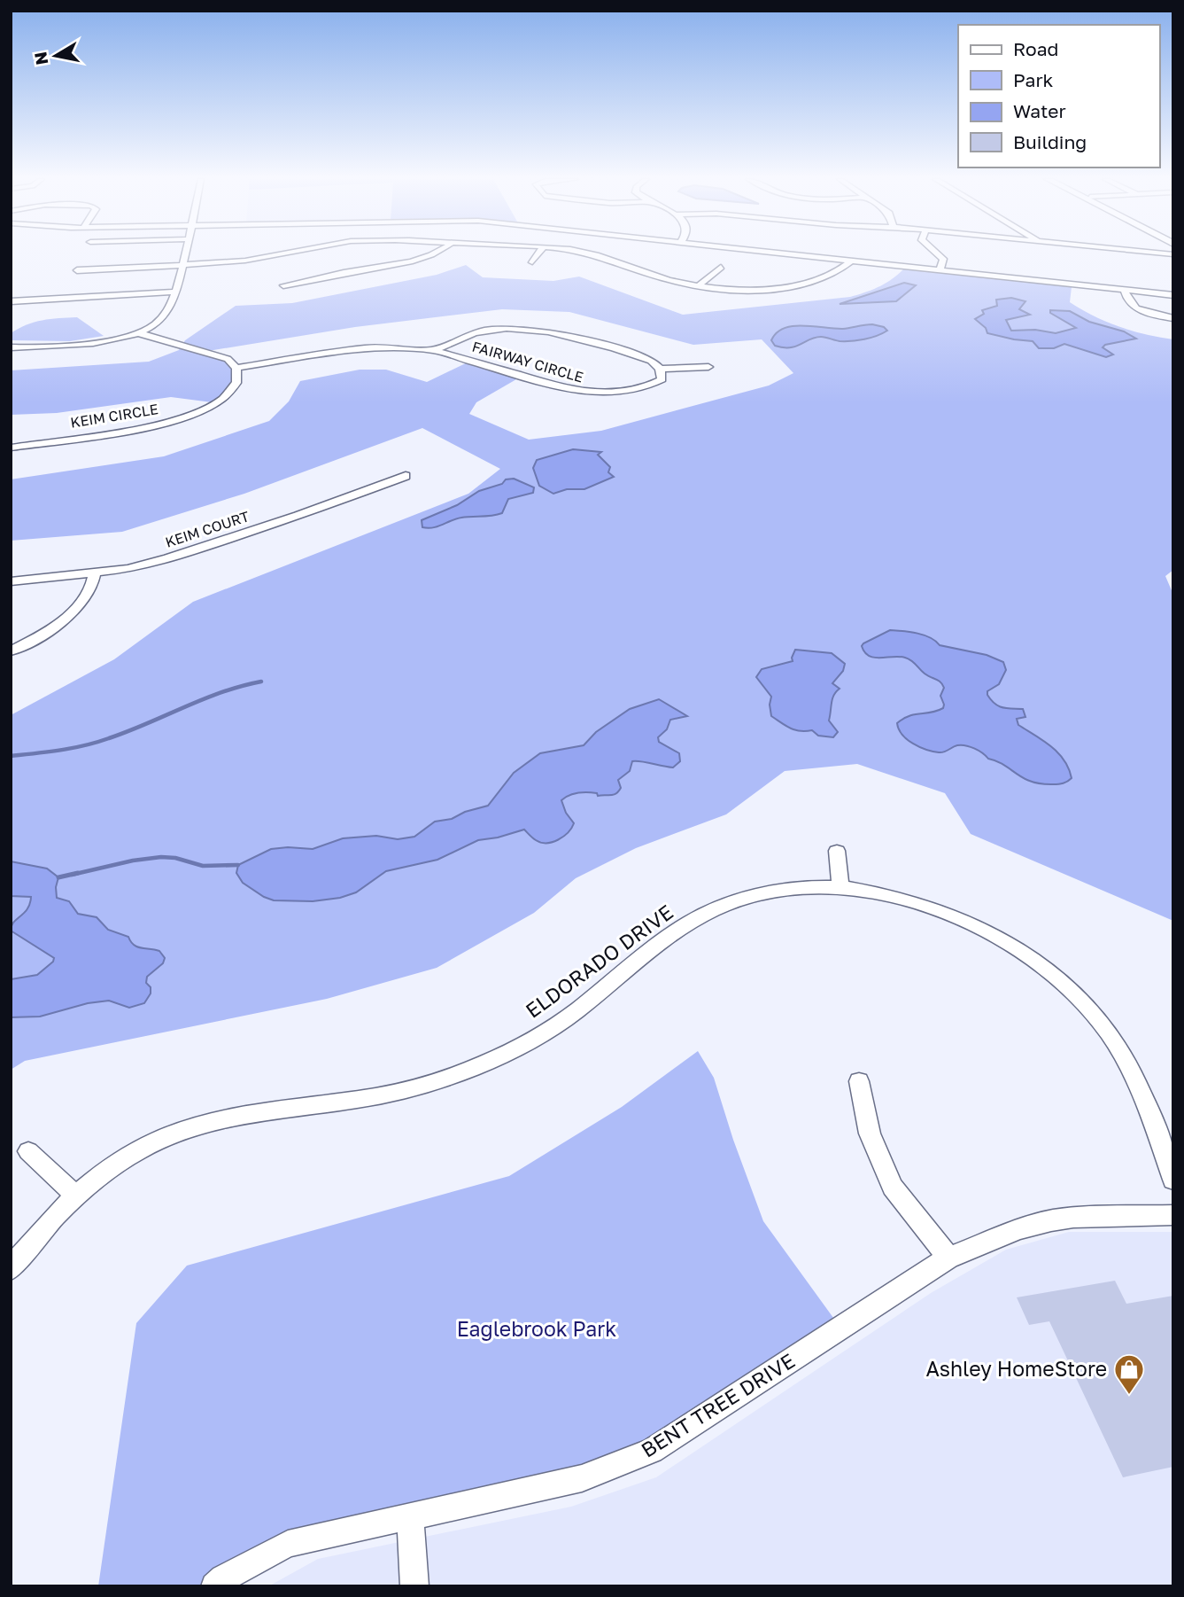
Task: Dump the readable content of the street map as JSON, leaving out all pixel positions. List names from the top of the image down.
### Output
{
  "streets": {
    "street": [
      "FAIRWAY CIRCLE",
      "KEIM CIRCLE",
      "KEIM COURT",
      "ELDORADO DRIVE",
      "BENT TREE DRIVE"
    ]
  },
  "crossings": [
    ["FAIRWAY CIRCLE", "KEIM CIRCLE"]
  ],
  "parks": ["Eaglebrook Park"],
  "places": {
    "shop": ["Ashley HomeStore"]
  },
  "legend": [
    "Road",
    "Park",
    "Water",
    "Building"
  ],
  "north": "left"
}
